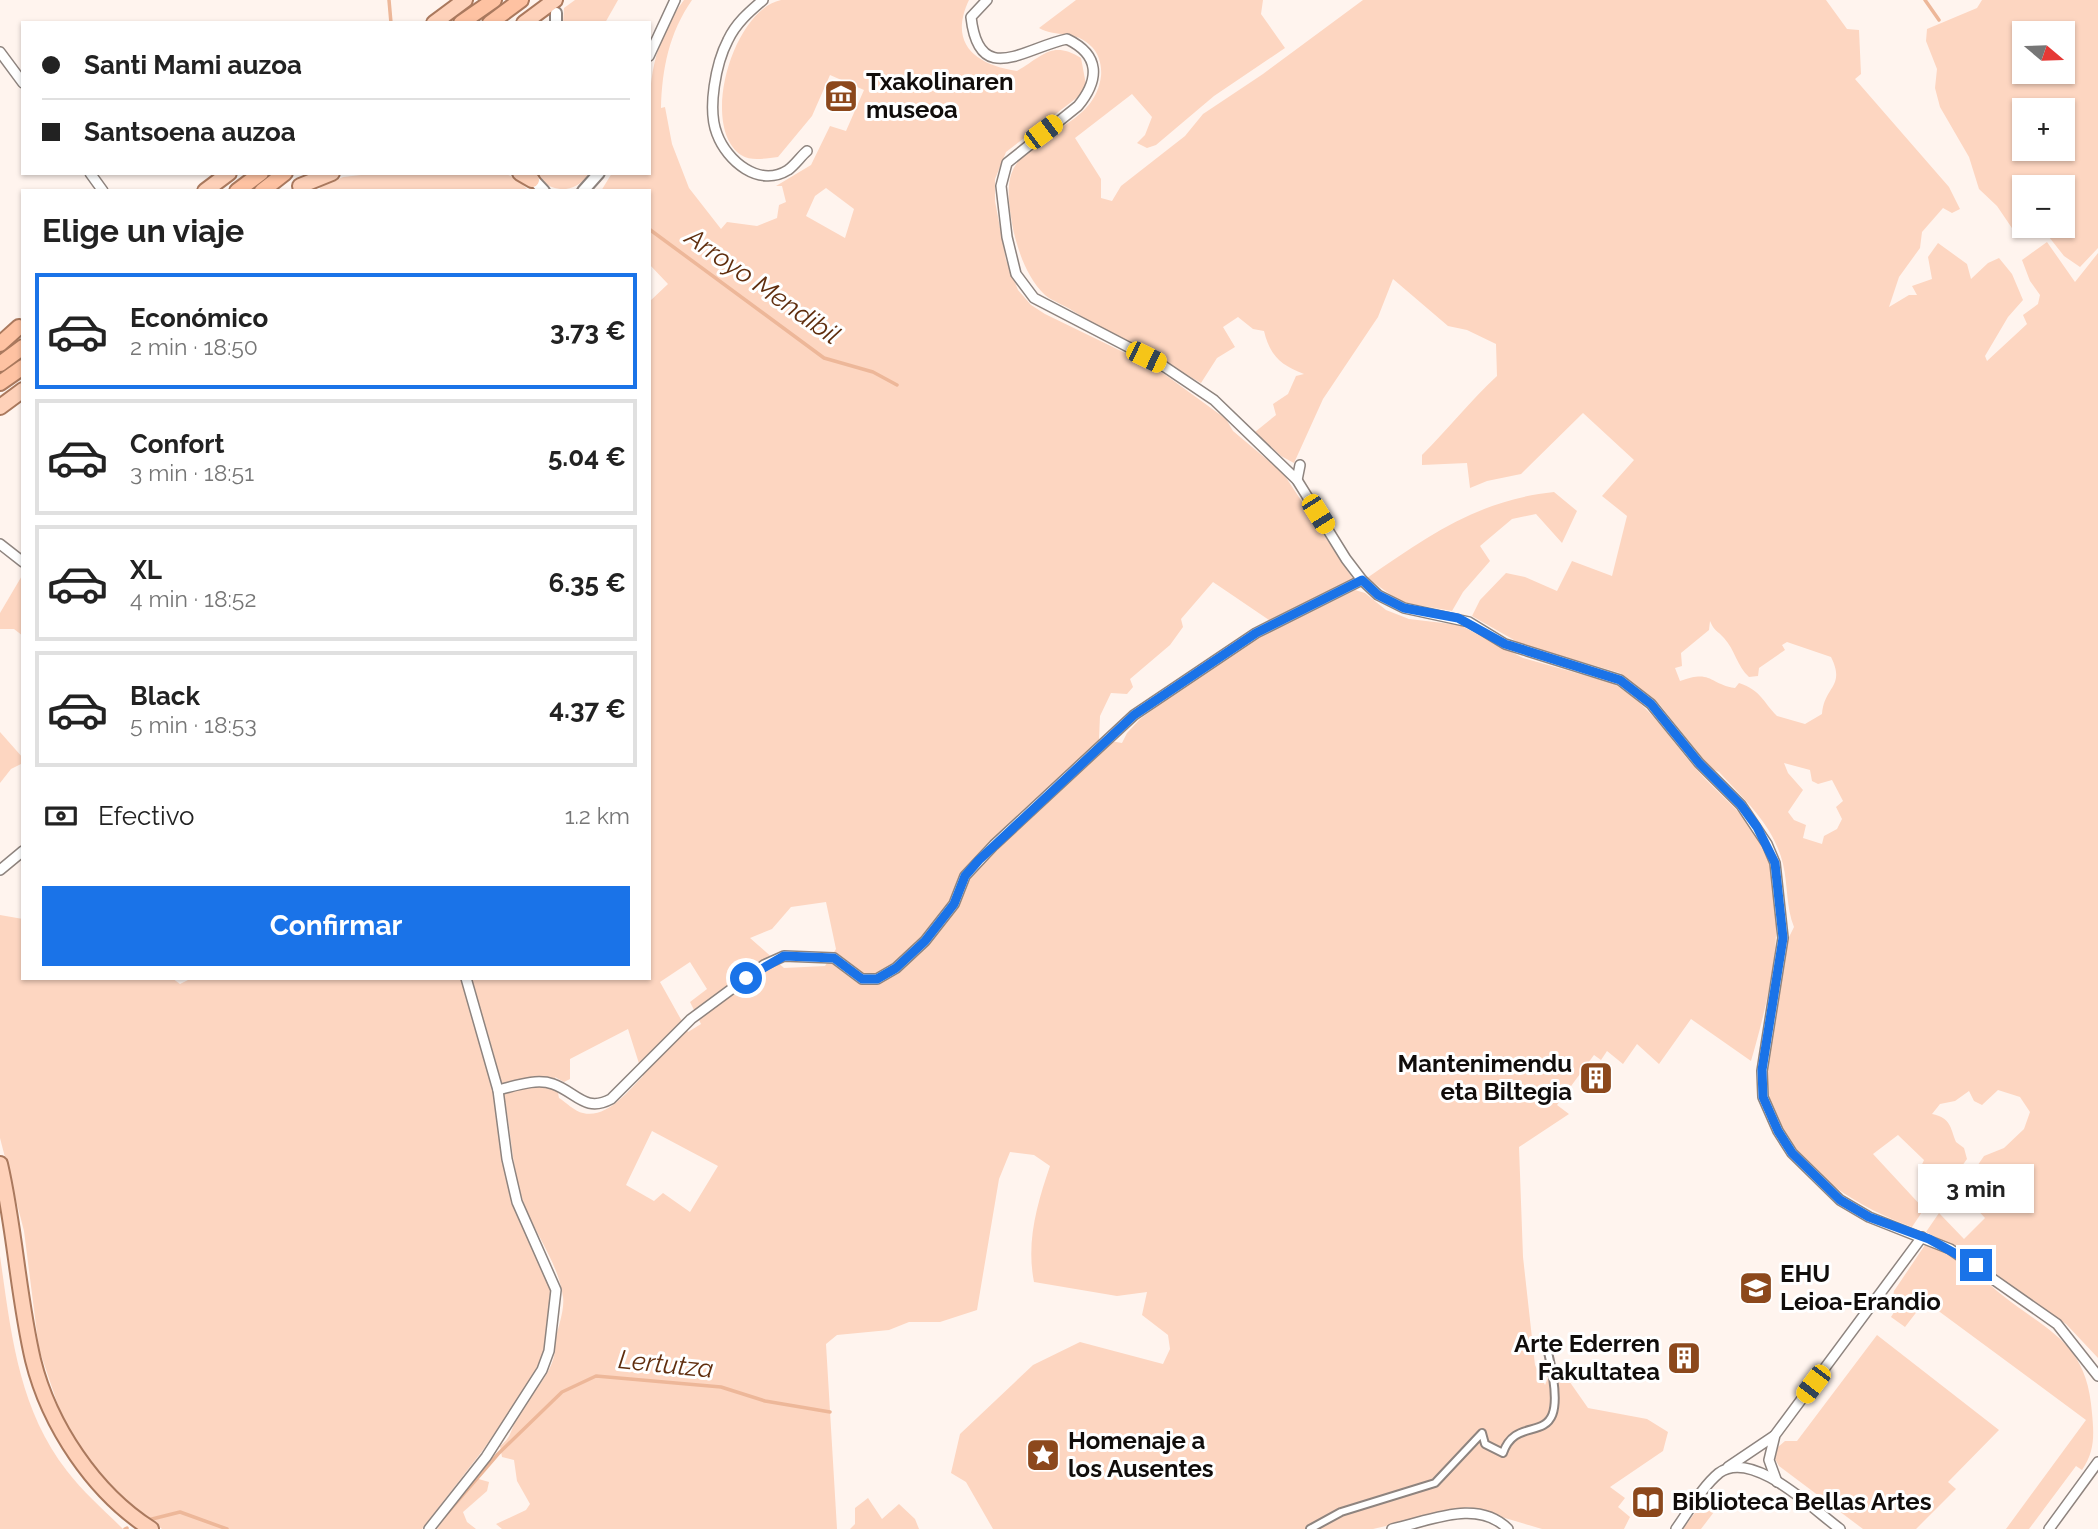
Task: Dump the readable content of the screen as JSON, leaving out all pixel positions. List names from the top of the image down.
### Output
{
  "water": ["Arroyo Mendibil", "Lertutza"],
  "places": {
    "museum": ["Txakolinaren museoa"],
    "building": ["Mantenimendu eta Biltegia", "Arte Ederren Fakultatea"],
    "school or university": ["EHU Leioa-Erandio"],
    "place": ["Homenaje a los Ausentes"],
    "library": ["Biblioteca Bellas Artes"]
  },
  "north": "right",
  "page": {
    "map_buttons": ["+", "−"],
    "banner": ["Santi Mami auzoa", "Santsoena auzoa"],
    "heading": "Elige un viaje",
    "list": [
      {
        "name": "Económico",
        "note": "2 min · 18:50",
        "value": "3.73 €"
      },
      {
        "name": "Confort",
        "note": "3 min · 18:51",
        "value": "5.04 €"
      },
      {
        "name": "XL",
        "note": "4 min · 18:52",
        "value": "6.35 €"
      },
      {
        "name": "Black",
        "note": "5 min · 18:53",
        "value": "4.37 €"
      }
    ],
    "pay": ["Efectivo", "1.2 km"],
    "buttons": "Confirmar",
    "bubble": "3 min"
  }
}
